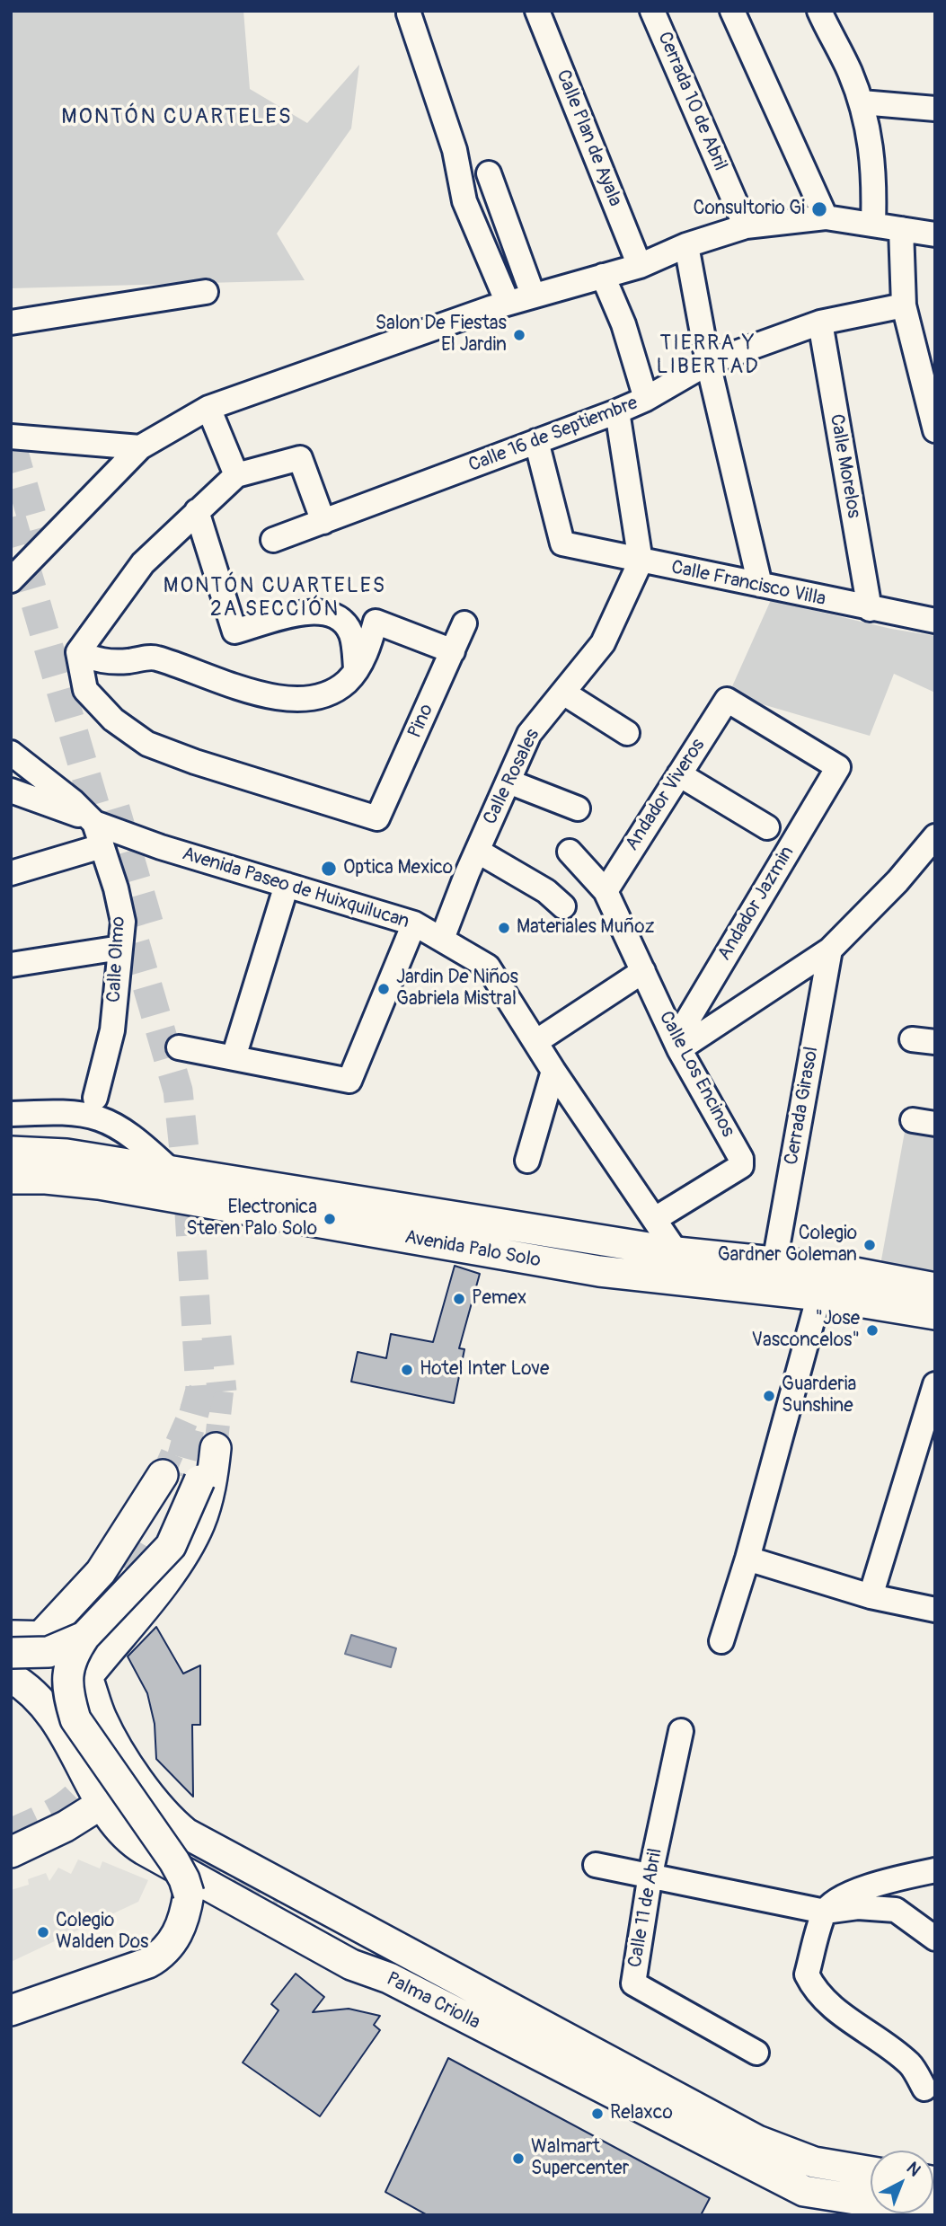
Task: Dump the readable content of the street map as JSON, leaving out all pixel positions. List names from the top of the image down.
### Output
{
  "streets": {
    "main road": ["Avenida Palo Solo", "Palma Criolla"],
    "street": [
      "Cerrada 10 de Abril",
      "Calle Plan de Ayala",
      "Calle 16 de Septiembre",
      "Calle Morelos",
      "Calle Francisco Villa",
      "Pino",
      "Calle Rosales",
      "Andador Viveros",
      "Avenida Paseo de Huixquilucan",
      "Andador Jazmin",
      "Calle Olmo",
      "Calle Los Encinos",
      "Cerrada Girasol",
      "Calle 11 de Abril"
    ]
  },
  "crossings": [
    ["Calle 16 de Septiembre", "Calle Morelos"],
    ["Calle 16 de Septiembre", "Calle Francisco Villa"],
    ["Calle Morelos", "Calle Francisco Villa"],
    ["Calle Francisco Villa", "Calle Rosales"],
    ["Calle Rosales", "Avenida Paseo de Huixquilucan"],
    ["Andador Viveros", "Andador Jazmin"],
    ["Andador Viveros", "Calle Los Encinos"],
    ["Avenida Paseo de Huixquilucan", "Calle Olmo"],
    ["Avenida Paseo de Huixquilucan", "Calle Los Encinos"],
    ["Avenida Paseo de Huixquilucan", "Avenida Palo Solo"],
    ["Andador Jazmin", "Calle Los Encinos"],
    ["Cerrada Girasol", "Avenida Palo Solo"]
  ],
  "districts": ["MONTÓN CUARTELES", "TIERRA Y LIBERTAD", "MONTÓN CUARTELES 2A SECCIÓN"],
  "places": [
    "Consultorio Gi",
    "Salon De Fiestas El Jardin",
    "Optica Mexico",
    "Materiales Muñoz",
    "Jardin De Niños Gabriela Mistral",
    "Electronica Steren Palo Solo",
    "Colegio Gardner Goleman",
    "Pemex",
    "\"Jose Vasconcelos\"",
    "Hotel Inter Love",
    "Guarderia Sunshine",
    "Colegio Walden Dos",
    "Relaxco",
    "Walmart Supercenter"
  ],
  "north": "top right"
}
